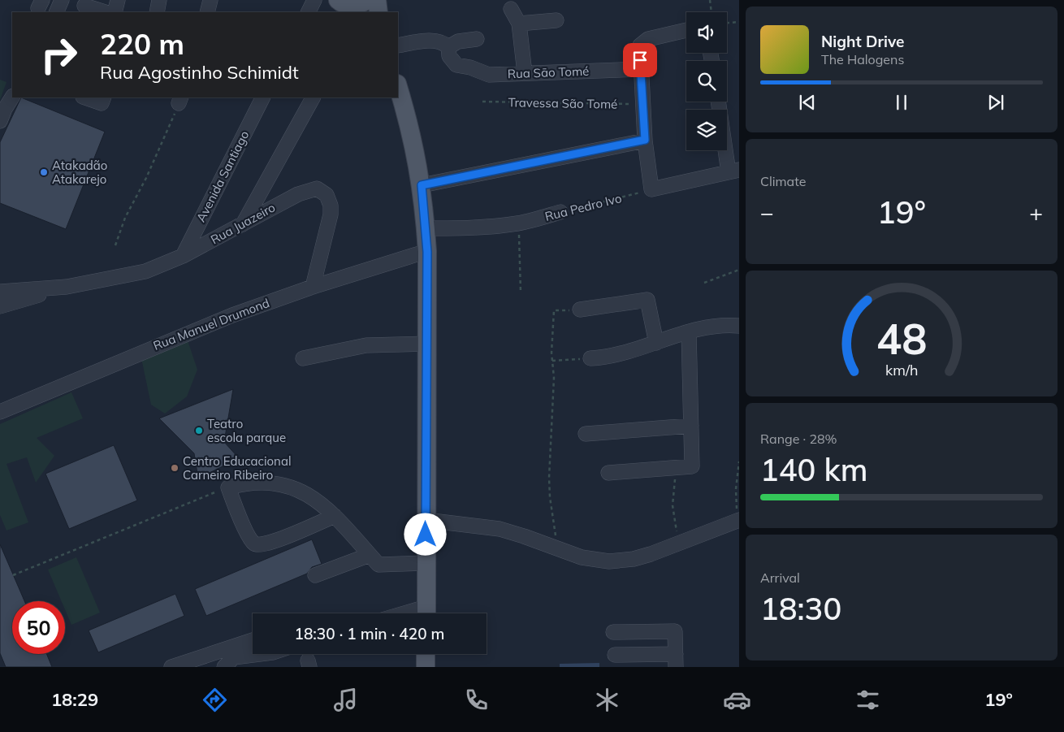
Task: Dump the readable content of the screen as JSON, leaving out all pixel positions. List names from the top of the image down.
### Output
{
  "streets": {
    "street": [
      "Rua Sāo Tomé",
      "Avenida Santiago",
      "Rua Pedro Ivo",
      "Rua Juazeiro",
      "Rua Manuel Drumond"
    ],
    "path": ["Travessa São Tomé"]
  },
  "crossings": [
    ["Avenida Santiago", "Rua Juazeiro"],
    ["Rua Juazeiro", "Rua Manuel Drumond"]
  ],
  "places": ["Atakadão Atakarejo", "Teatro escola parque", "Centro Educacional Carneiro Ribeiro"],
  "page": {
    "turn": ["220 m", "Rua Agostinho Schimidt"],
    "song": ["Night Drive", "The Halogens"],
    "tile": [
      "Climate",
      ["Range · 28%", "140 km"],
      ["Arrival", "18:30"]
    ],
    "heat": ["−", "19°", "+"],
    "limit": "50",
    "trip": "18:30 · 1 min · 420 m",
    "tabs": ["18:29", "19°"],
    "gauge": ["48", "km/h"]
  }
}
